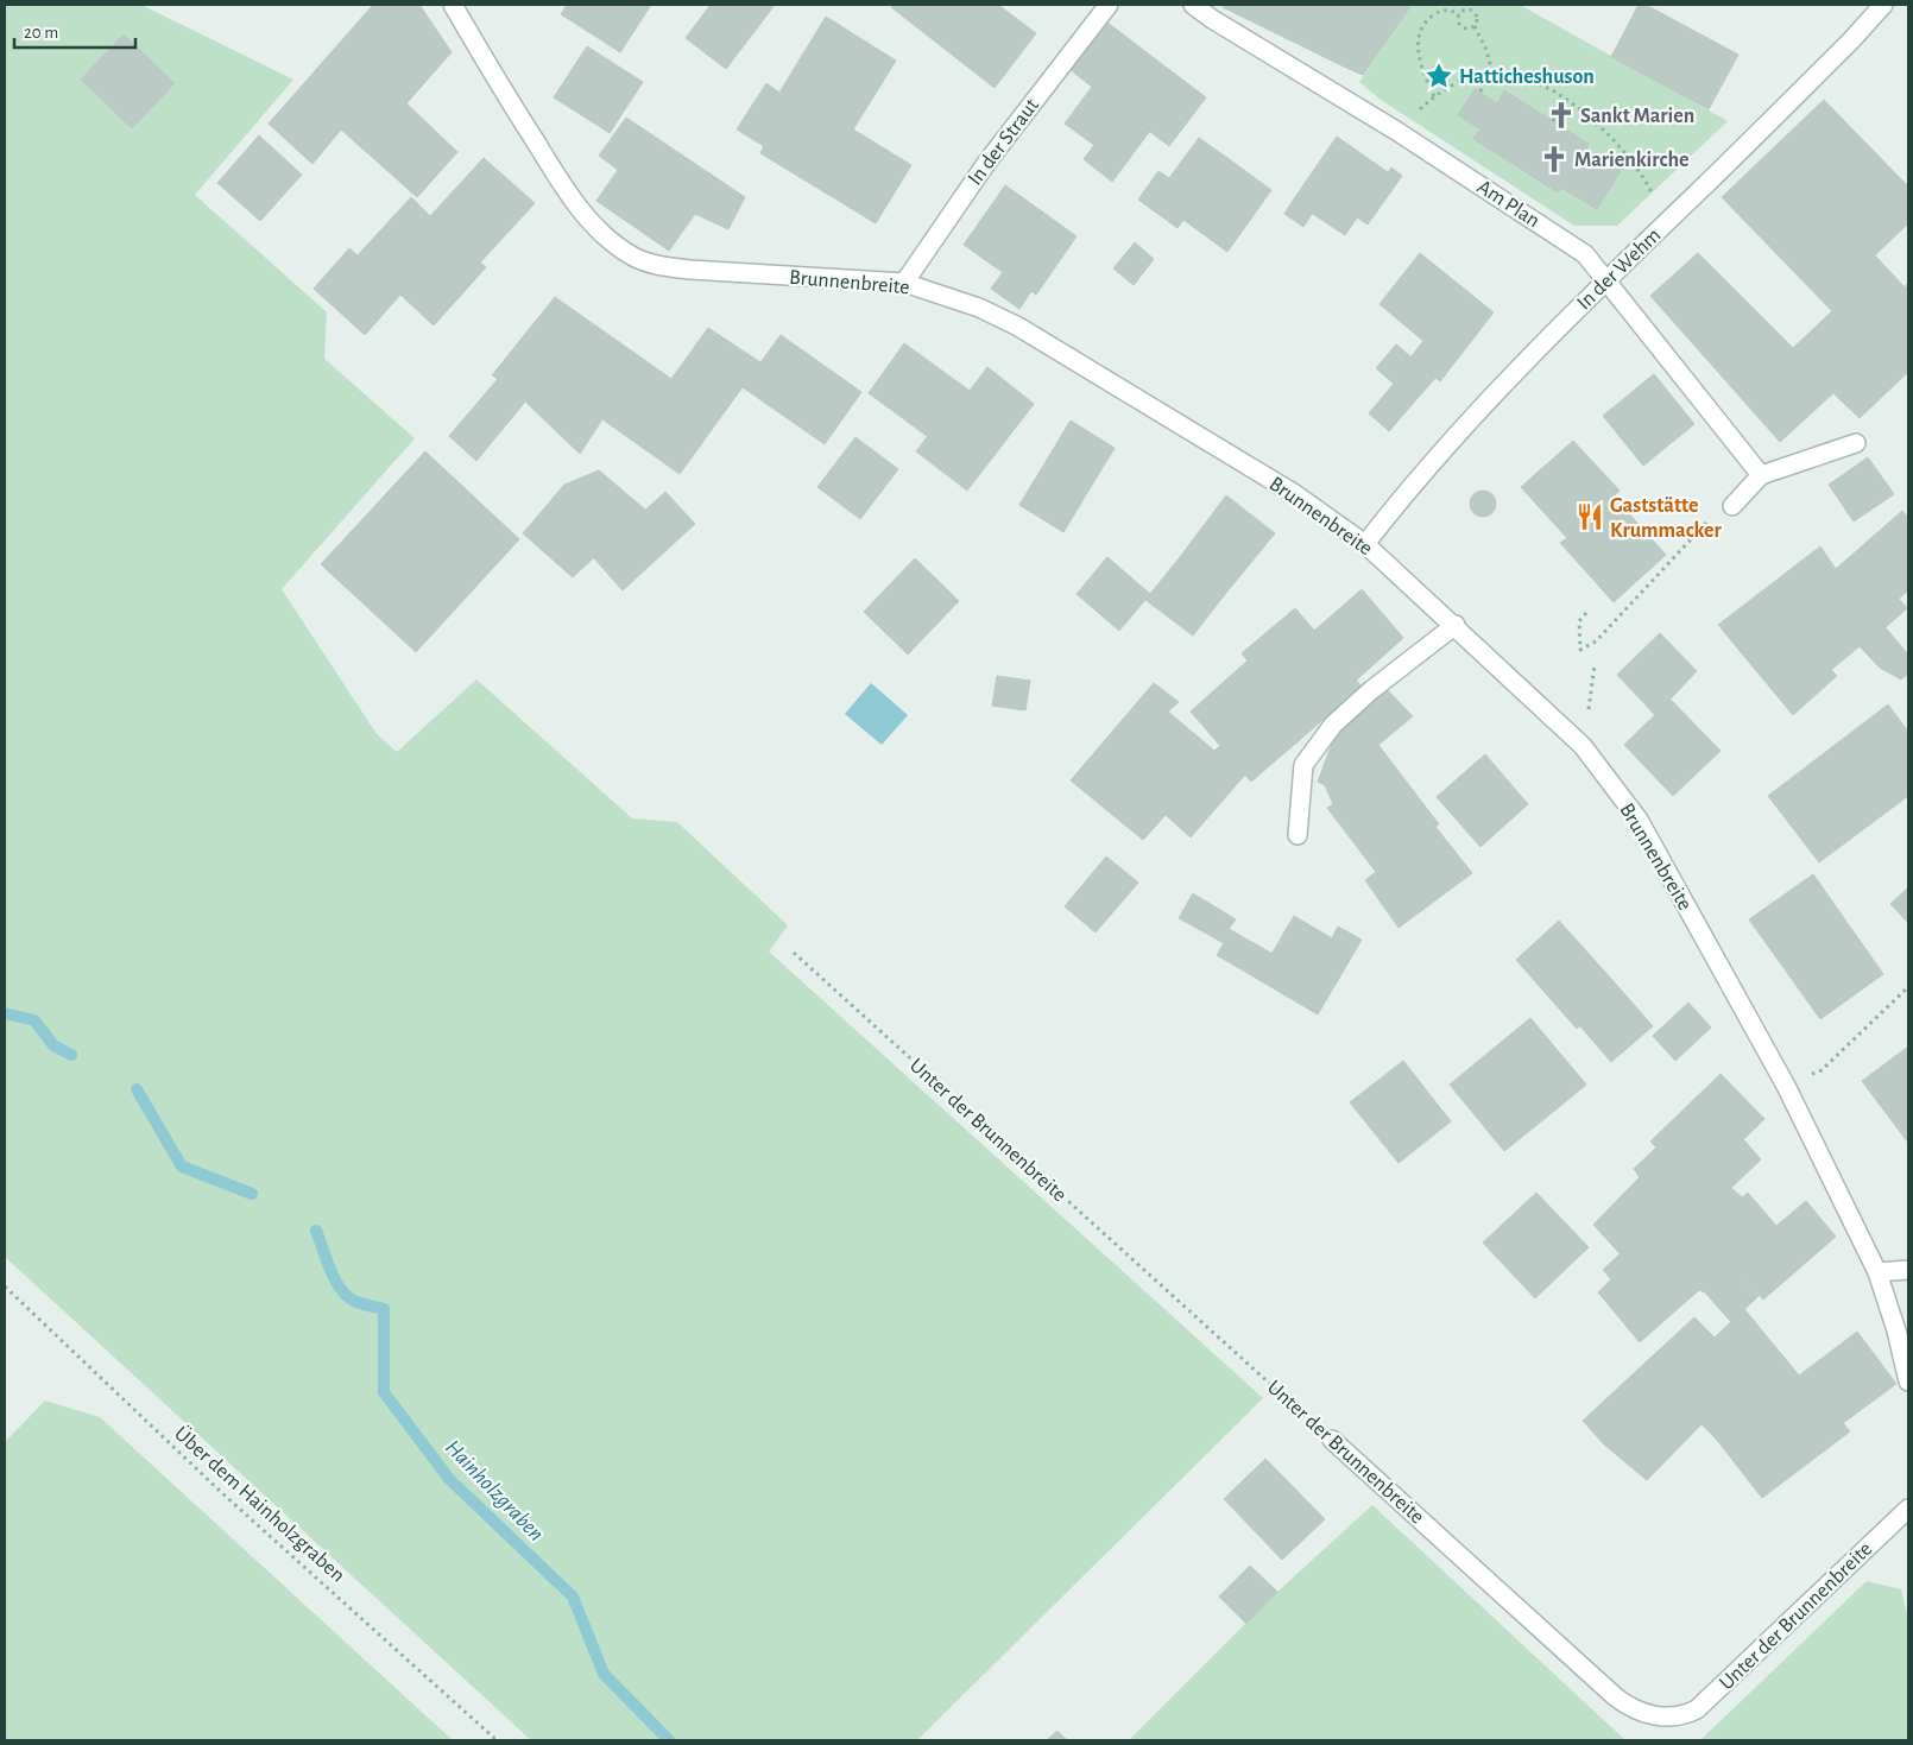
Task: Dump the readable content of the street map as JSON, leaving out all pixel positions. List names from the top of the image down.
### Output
{
  "streets": {
    "street": [
      "In der Straut",
      "Am Plan",
      "In der Wehm",
      "Brunnenbreite",
      "Unter der Brunnenbreite"
    ],
    "path": ["Über dem Hainholzgraben"]
  },
  "crossings": [
    ["In der Straut", "Brunnenbreite"],
    ["Am Plan", "In der Wehm"],
    ["In der Wehm", "Brunnenbreite"]
  ],
  "water": ["Hainholzgraben"],
  "places": {
    "place": ["Hatticheshuson"],
    "church": ["Sankt Marien", "Marienkirche"],
    "restaurant": ["Gaststätte Krummacker"]
  },
  "scale_bar": "20 m"
}
